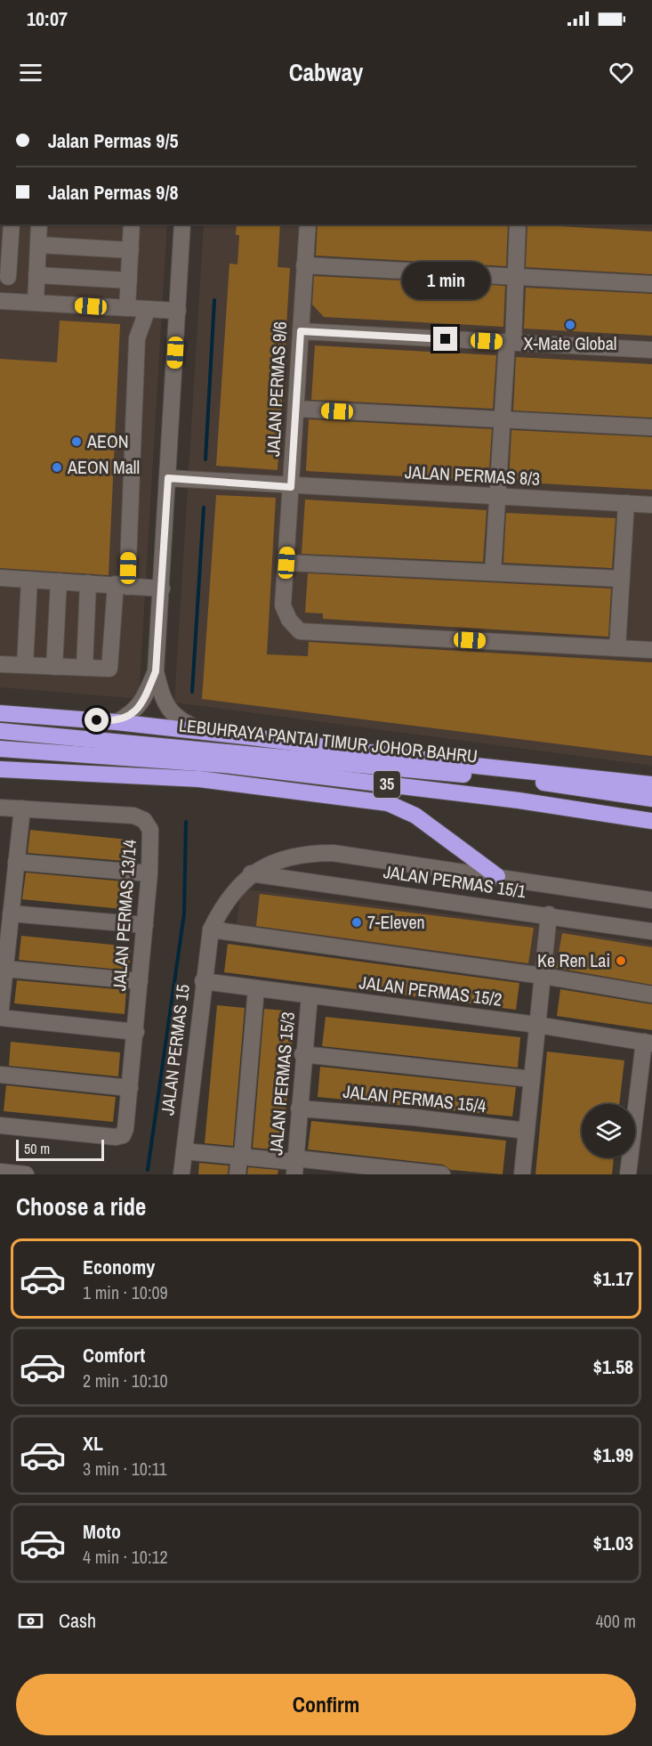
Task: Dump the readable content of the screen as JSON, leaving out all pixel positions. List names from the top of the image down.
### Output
{
  "streets": {
    "highway": ["LEBUHRAYA PANTAI TIMUR JOHOR BAHRU", "35"],
    "street": [
      "JALAN PERMAS 9/6",
      "JALAN PERMAS 8/3",
      "JALAN PERMAS 15/1",
      "JALAN PERMAS 13/14",
      "JALAN PERMAS 15/2",
      "JALAN PERMAS 15",
      "JALAN PERMAS 15/3",
      "JALAN PERMAS 15/4"
    ]
  },
  "crossings": [
    ["JALAN PERMAS 9/6", "JALAN PERMAS 8/3"],
    ["JALAN PERMAS 15/1", "JALAN PERMAS 15"],
    ["JALAN PERMAS 15/2", "JALAN PERMAS 15"],
    ["JALAN PERMAS 15/2", "JALAN PERMAS 15/3"],
    ["JALAN PERMAS 15/3", "JALAN PERMAS 15/4"]
  ],
  "places": [
    "X-Mate Global",
    "AEON",
    "AEON Mall",
    "7-Eleven",
    "Ke Ren Lai"
  ],
  "scale_bar": "50 m",
  "page": {
    "status": "10:07",
    "header": "Cabway",
    "banner": ["Jalan Permas 9/5", "Jalan Permas 9/8"],
    "bubble": "1 min",
    "scale": "50 m",
    "heading": "Choose a ride",
    "list": [
      {
        "name": "Economy",
        "note": "1 min · 10:09",
        "value": "$1.17"
      },
      {
        "name": "Comfort",
        "note": "2 min · 10:10",
        "value": "$1.58"
      },
      {
        "name": "XL",
        "note": "3 min · 10:11",
        "value": "$1.99"
      },
      {
        "name": "Moto",
        "note": "4 min · 10:12",
        "value": "$1.03"
      }
    ],
    "pay": ["Cash", "400 m"],
    "buttons": "Confirm"
  }
}
